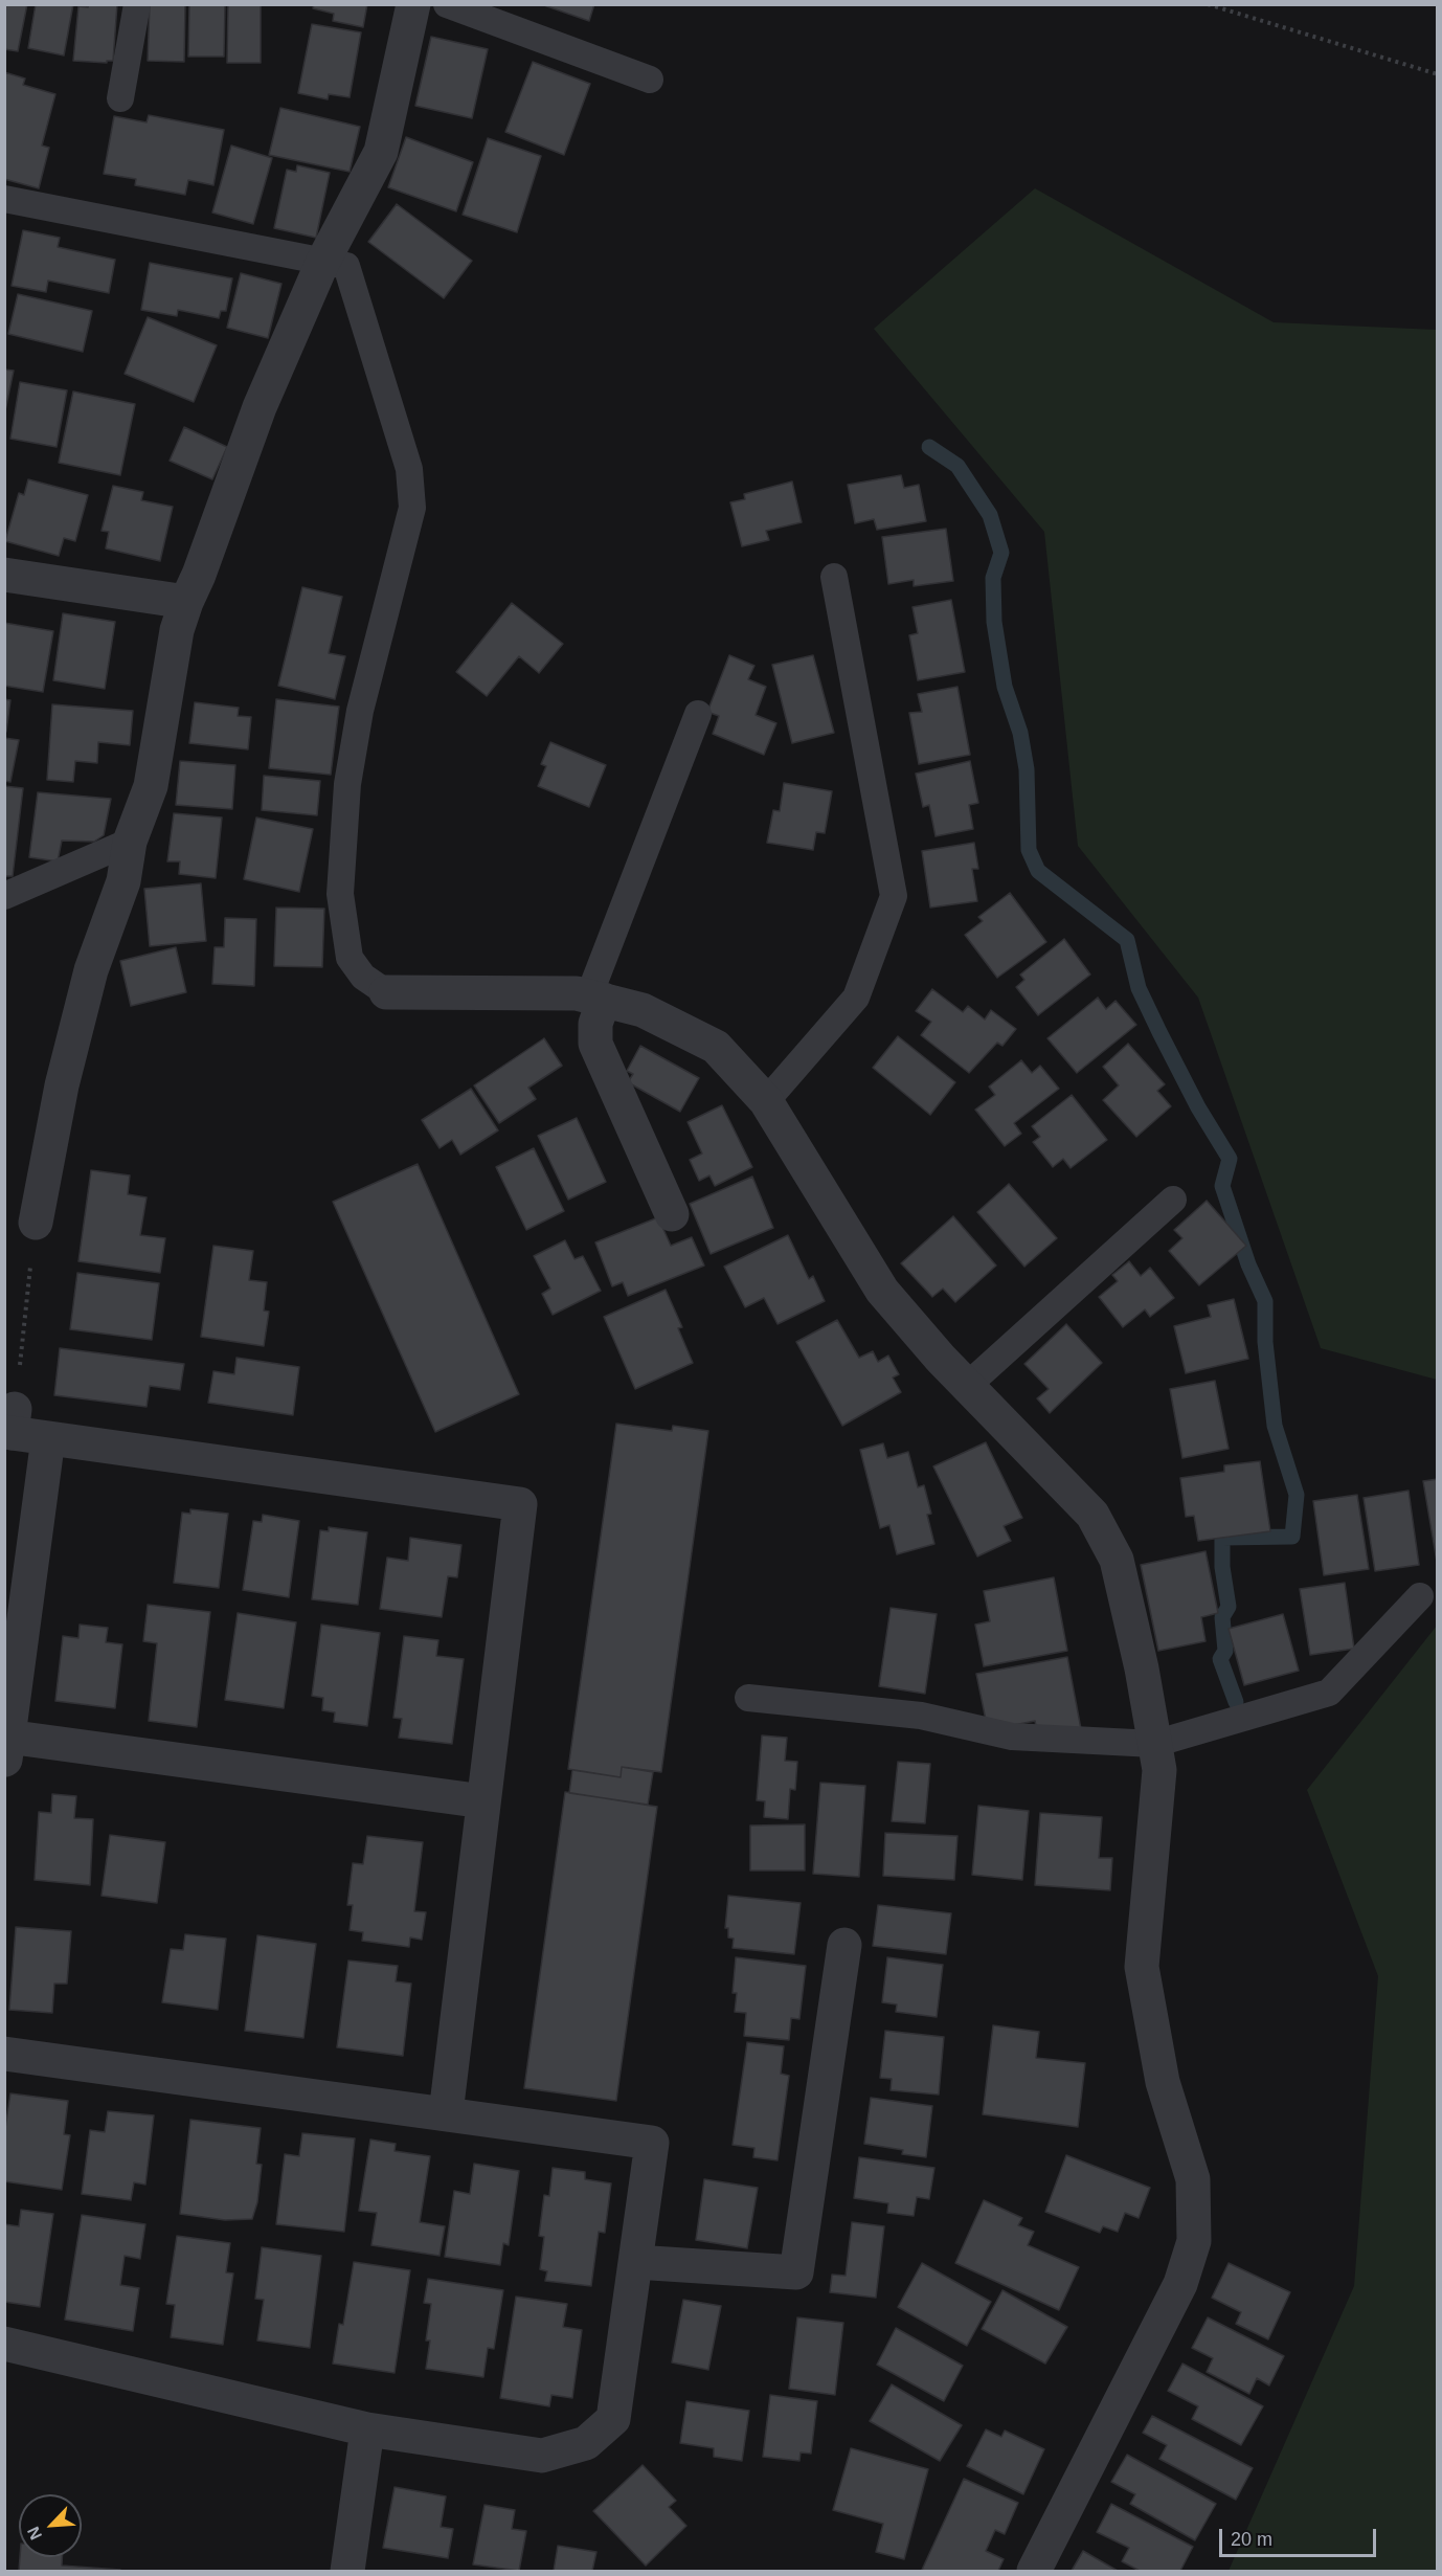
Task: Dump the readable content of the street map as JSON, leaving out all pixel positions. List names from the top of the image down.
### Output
{
  "scale_bar": "20 m",
  "north": "bottom left"
}
